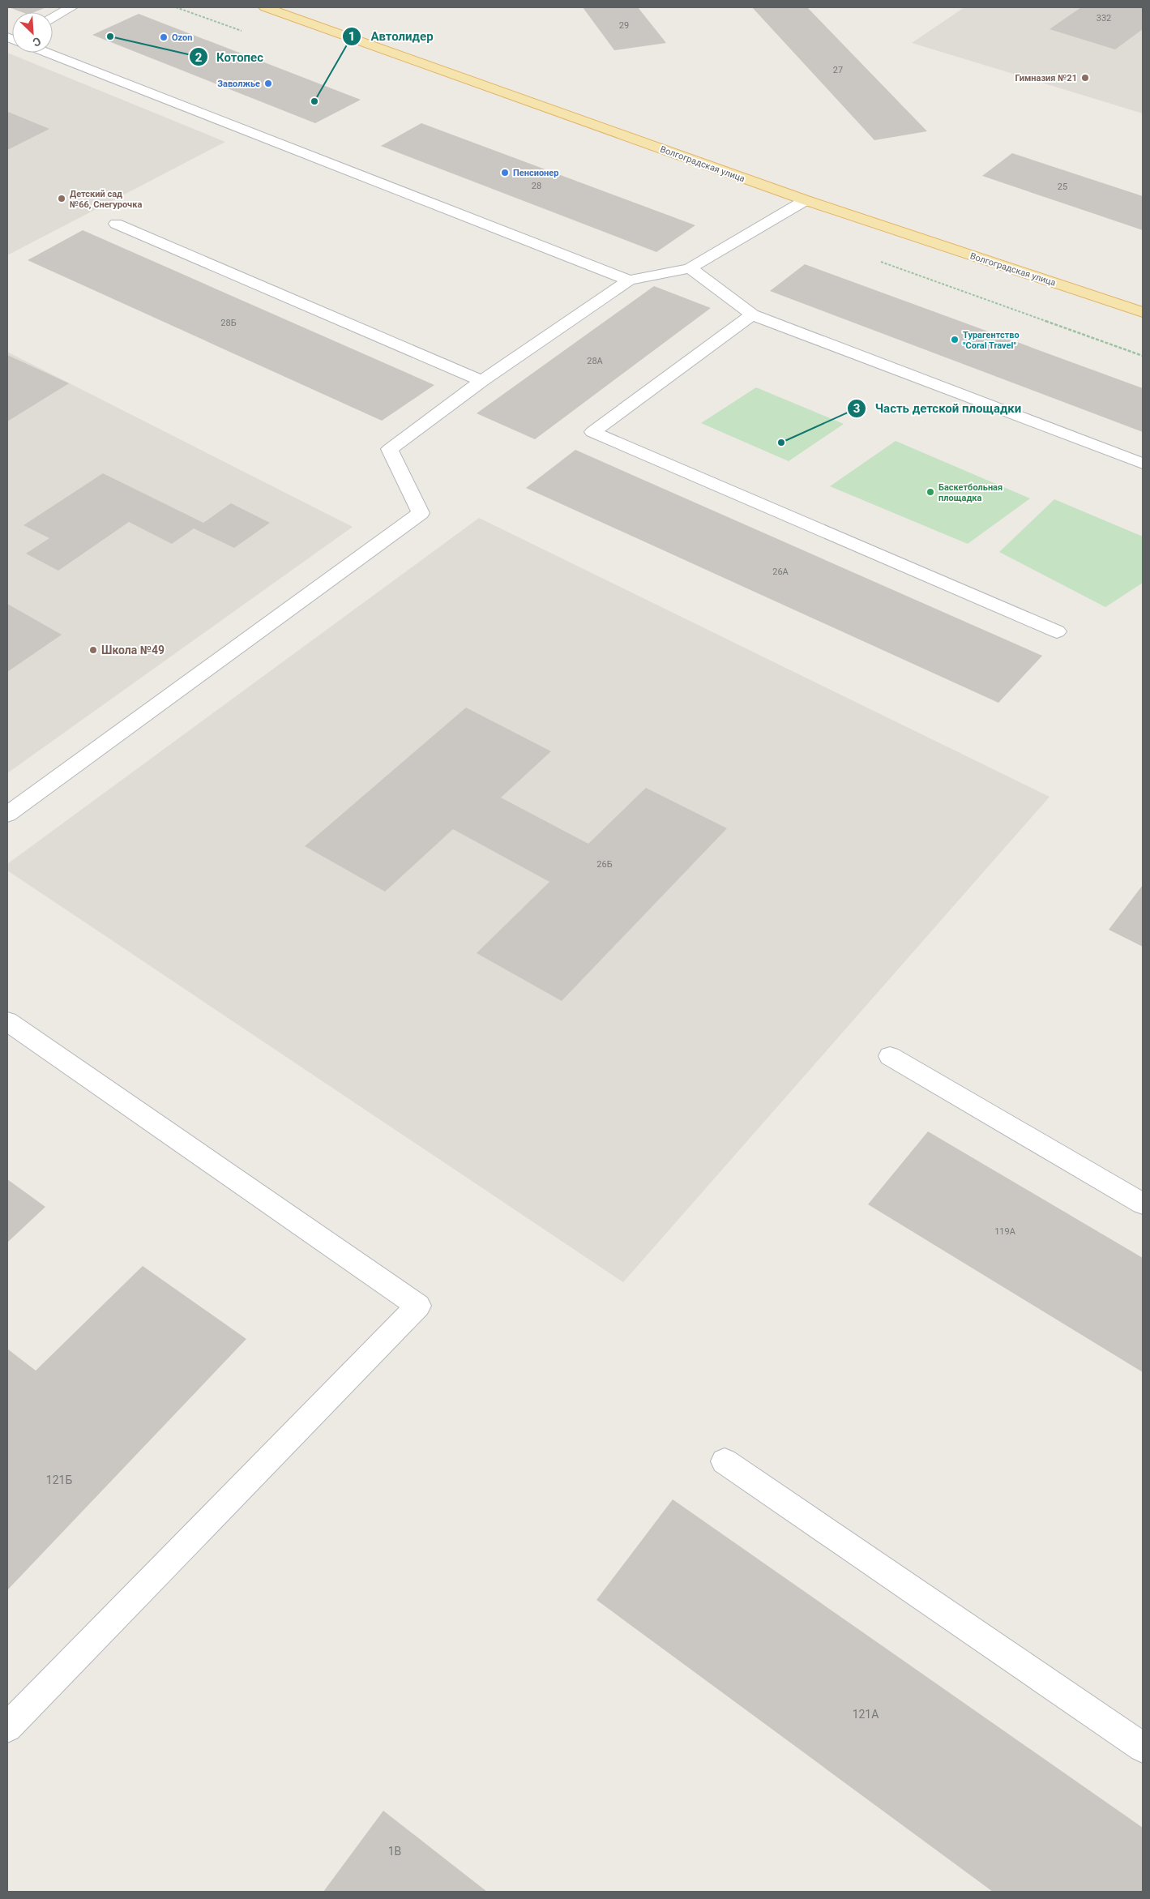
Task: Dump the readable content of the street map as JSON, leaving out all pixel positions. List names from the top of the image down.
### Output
{
  "streets": {
    "main road": ["Волгоградская улица"]
  },
  "places": [
    "Котопес",
    "Ozon",
    "Гимназия №21",
    "Заволжье",
    "Автолидер",
    "Пенсионер",
    "Детский сад №66, Снегурочка",
    "Турагентство \"Coral Travel\"",
    "Часть детской площадки",
    "Баскетбольная площадка",
    "Школа №49"
  ],
  "house_numbers": [
    "332",
    "29",
    "27",
    "28",
    "25",
    "28Б",
    "28А",
    "26А",
    "26Б",
    "119А",
    "121Б",
    "121А",
    "1В"
  ],
  "north": "bottom right"
}
